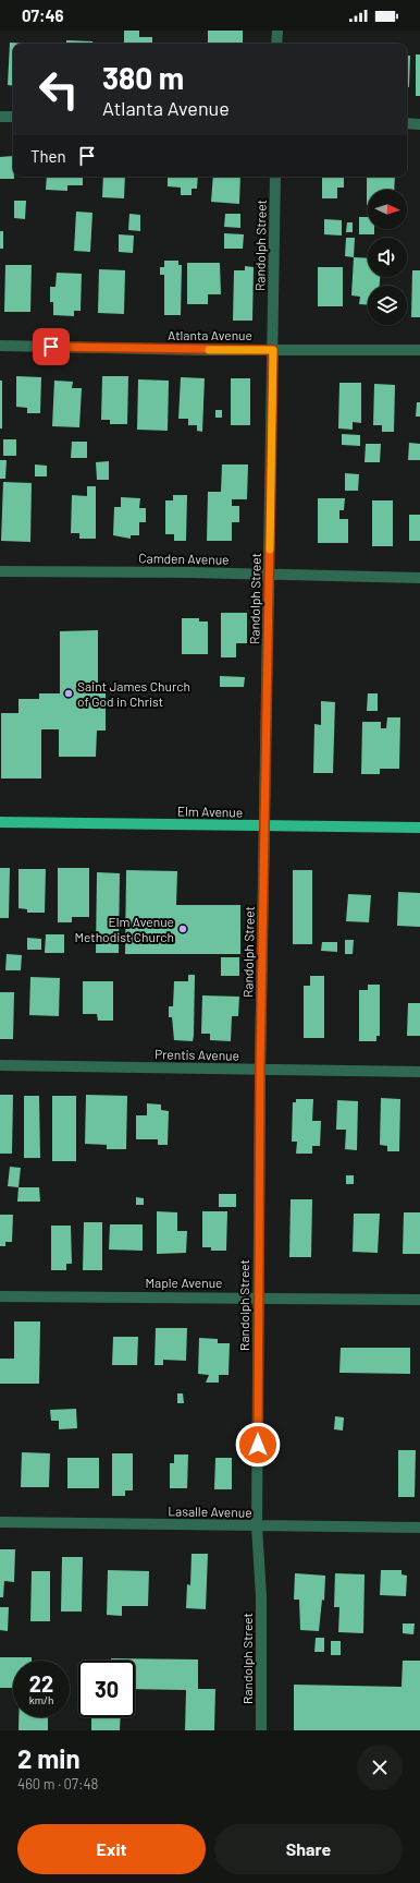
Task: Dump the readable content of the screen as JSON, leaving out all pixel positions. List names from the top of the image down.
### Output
{
  "streets": {
    "main road": ["Elm Avenue"],
    "street": [
      "Randolph Street",
      "Atlanta Avenue",
      "Camden Avenue",
      "Prentis Avenue",
      "Maple Avenue",
      "Lasalle Avenue"
    ]
  },
  "crossings": [
    ["Randolph Street", "Atlanta Avenue"],
    ["Randolph Street", "Camden Avenue"],
    ["Randolph Street", "Elm Avenue"],
    ["Randolph Street", "Prentis Avenue"],
    ["Randolph Street", "Maple Avenue"],
    ["Randolph Street", "Lasalle Avenue"]
  ],
  "places": ["Saint James Church of God in Christ", "Elm Avenue Methodist Church"],
  "north": "right",
  "page": {
    "status": "07:46",
    "turn": ["380 m", "Atlanta Avenue"],
    "then": "Then",
    "speed": "22 km/h",
    "limit": "30",
    "heading": ["2 min", "460 m · 07:48"],
    "buttons": ["Exit", "Share"]
  }
}
